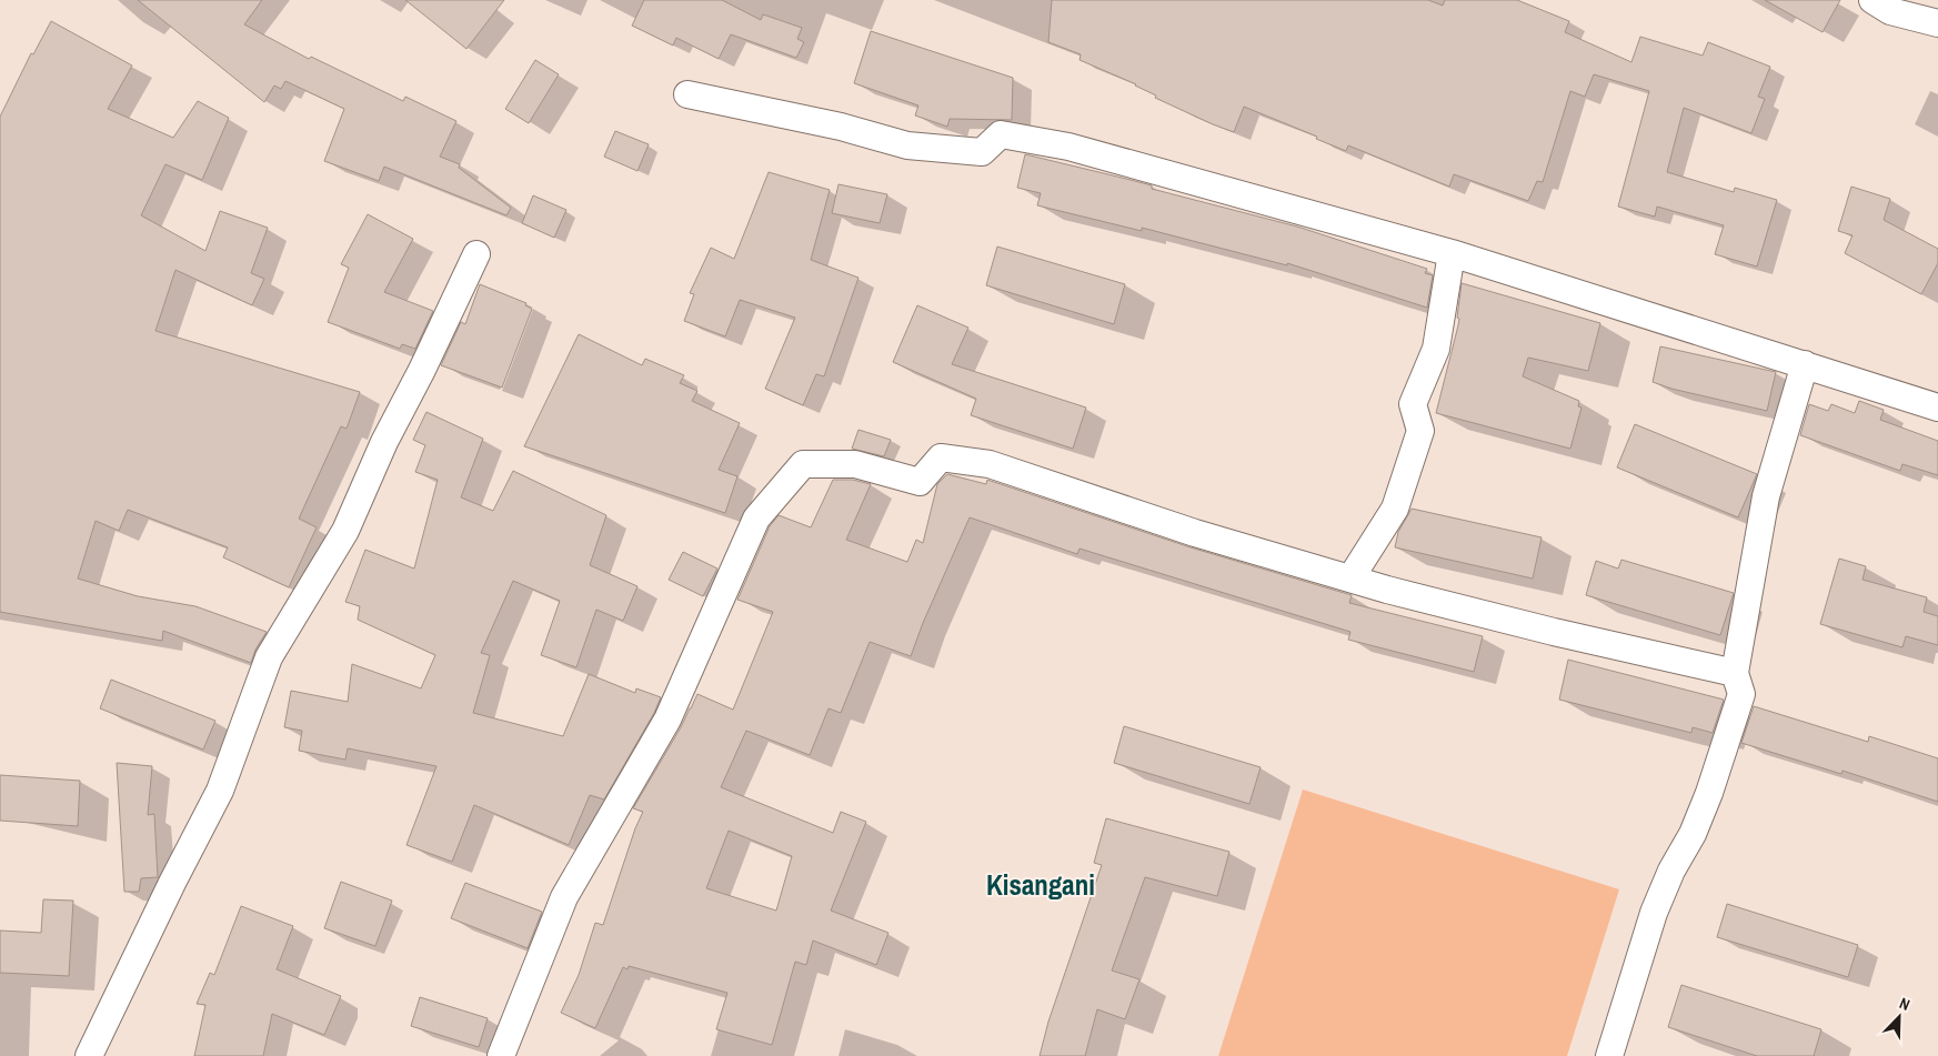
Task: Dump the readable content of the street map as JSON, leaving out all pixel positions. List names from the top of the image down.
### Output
{
  "districts": ["Kisangani"],
  "north": "top right"
}
